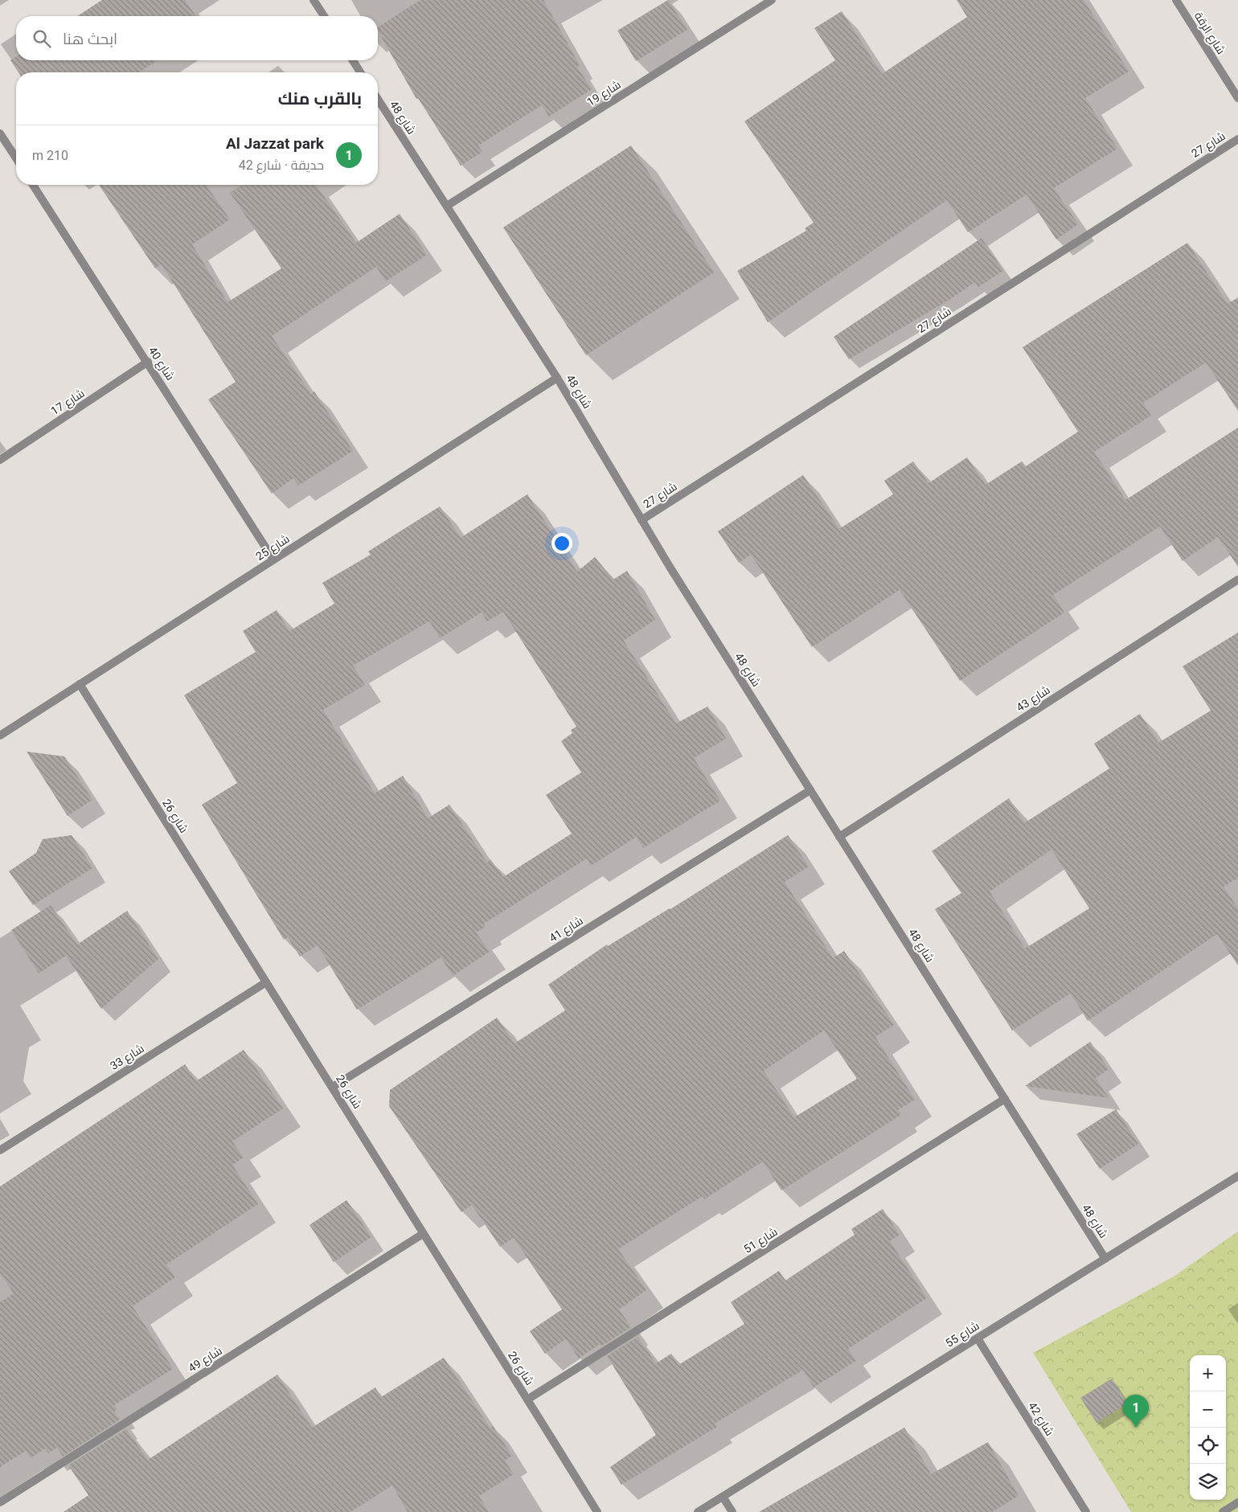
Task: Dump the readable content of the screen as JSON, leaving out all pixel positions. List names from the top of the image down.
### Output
{
  "streets": {
    "street": [
      "شارع الرقة",
      "شارع 19",
      "شارع 48",
      "شارع 27",
      "شارع 40",
      "شارع 17",
      "شارع 25",
      "شارع 43",
      "شارع 26",
      "شارع 41",
      "شارع 33",
      "شارع 51",
      "شارع 55",
      "شارع 49",
      "شارع 42"
    ]
  },
  "crossings": [
    ["شارع 19", "شارع 48"],
    ["شارع 48", "شارع 27"],
    ["شارع 48", "شارع 25"],
    ["شارع 48", "شارع 43"],
    ["شارع 48", "شارع 41"],
    ["شارع 48", "شارع 51"],
    ["شارع 48", "شارع 55"],
    ["شارع 40", "شارع 17"],
    ["شارع 40", "شارع 25"],
    ["شارع 25", "شارع 26"],
    ["شارع 26", "شارع 41"],
    ["شارع 26", "شارع 33"],
    ["شارع 26", "شارع 51"],
    ["شارع 26", "شارع 49"],
    ["شارع 55", "شارع 42"]
  ],
  "page": {
    "search": "ابحث هنا",
    "heading": "بالقرب منك",
    "list": [
      {
        "mark": "1",
        "name": "Al Jazzat park",
        "note": "حديقة · شارع 42",
        "value": "210 m"
      }
    ],
    "map_buttons": ["+", "−"],
    "pins": "1"
  }
}
